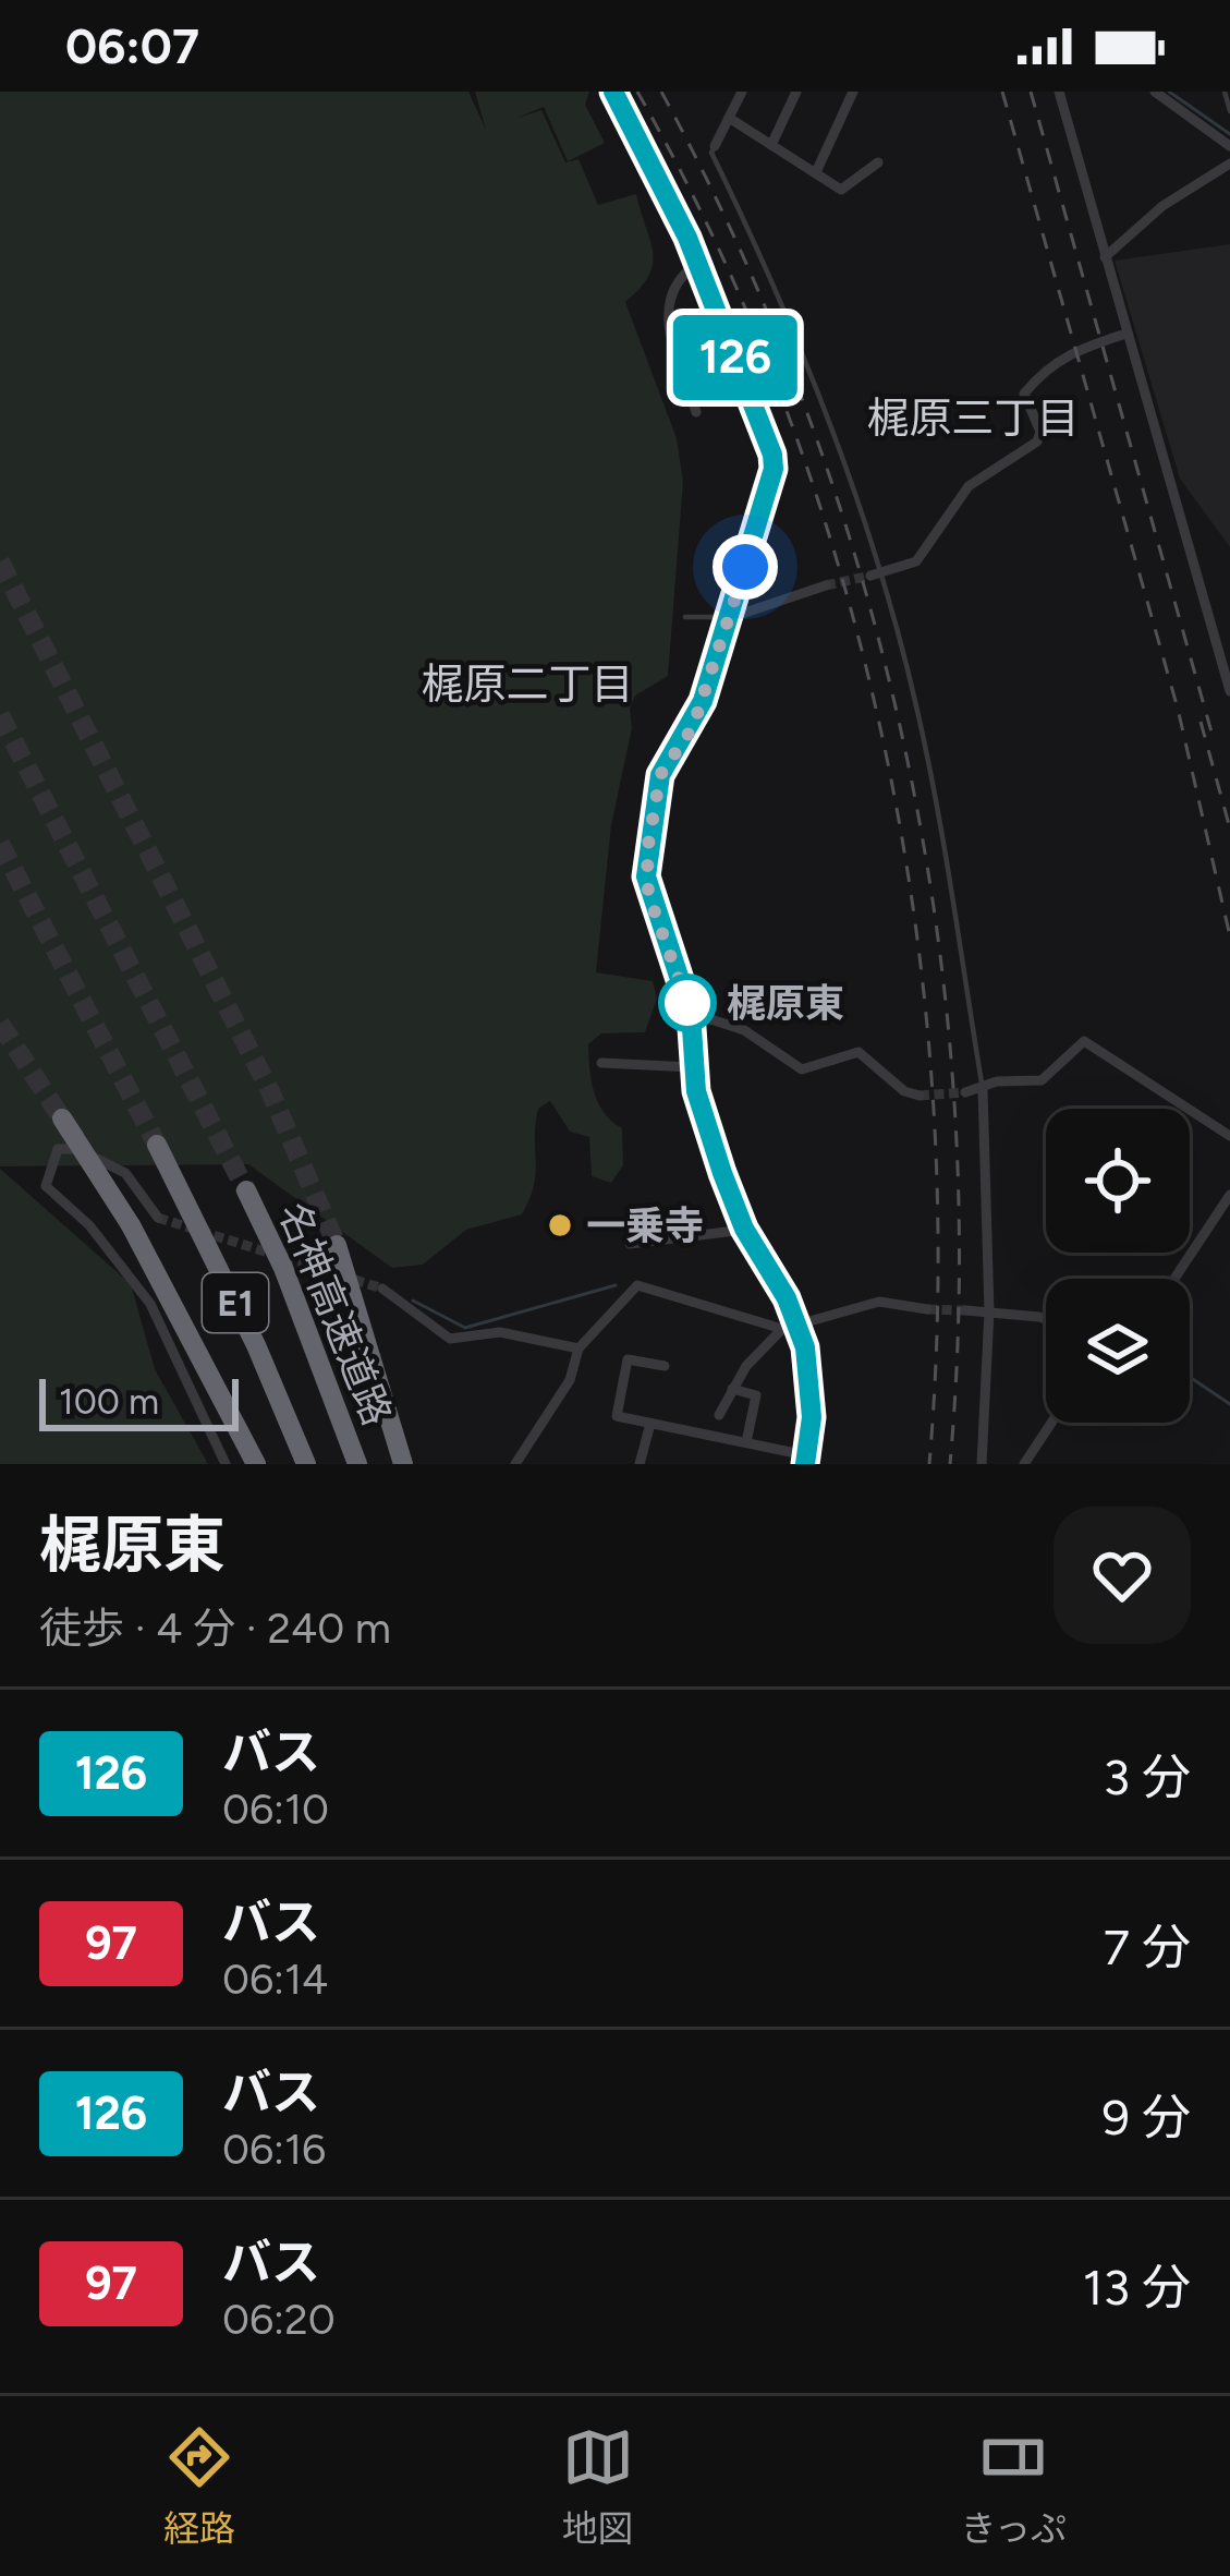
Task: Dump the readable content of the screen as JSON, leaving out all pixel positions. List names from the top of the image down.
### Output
{
  "streets": {
    "highway": ["E1", "名神高速道路"]
  },
  "districts": ["梶原三丁目", "梶原二丁目"],
  "places": ["梶原東", "一乗寺"],
  "lines": ["bus line 126"],
  "scale_bar": "100 m",
  "page": {
    "status": "06:07",
    "on_map": "126",
    "scale": "100 m",
    "heading": ["梶原東", "徒歩 · 4 分 · 240 m"],
    "list": [
      {
        "mark": "126",
        "name": "バス",
        "note": "06:10",
        "value": "3 分"
      },
      {
        "mark": "97",
        "name": "バス",
        "note": "06:14",
        "value": "7 分"
      },
      {
        "mark": "126",
        "name": "バス",
        "note": "06:16",
        "value": "9 分"
      },
      {
        "mark": "97",
        "name": "バス",
        "note": "06:20",
        "value": "13 分"
      }
    ],
    "tabs": ["経路", "地図", "きっぷ"]
  }
}
